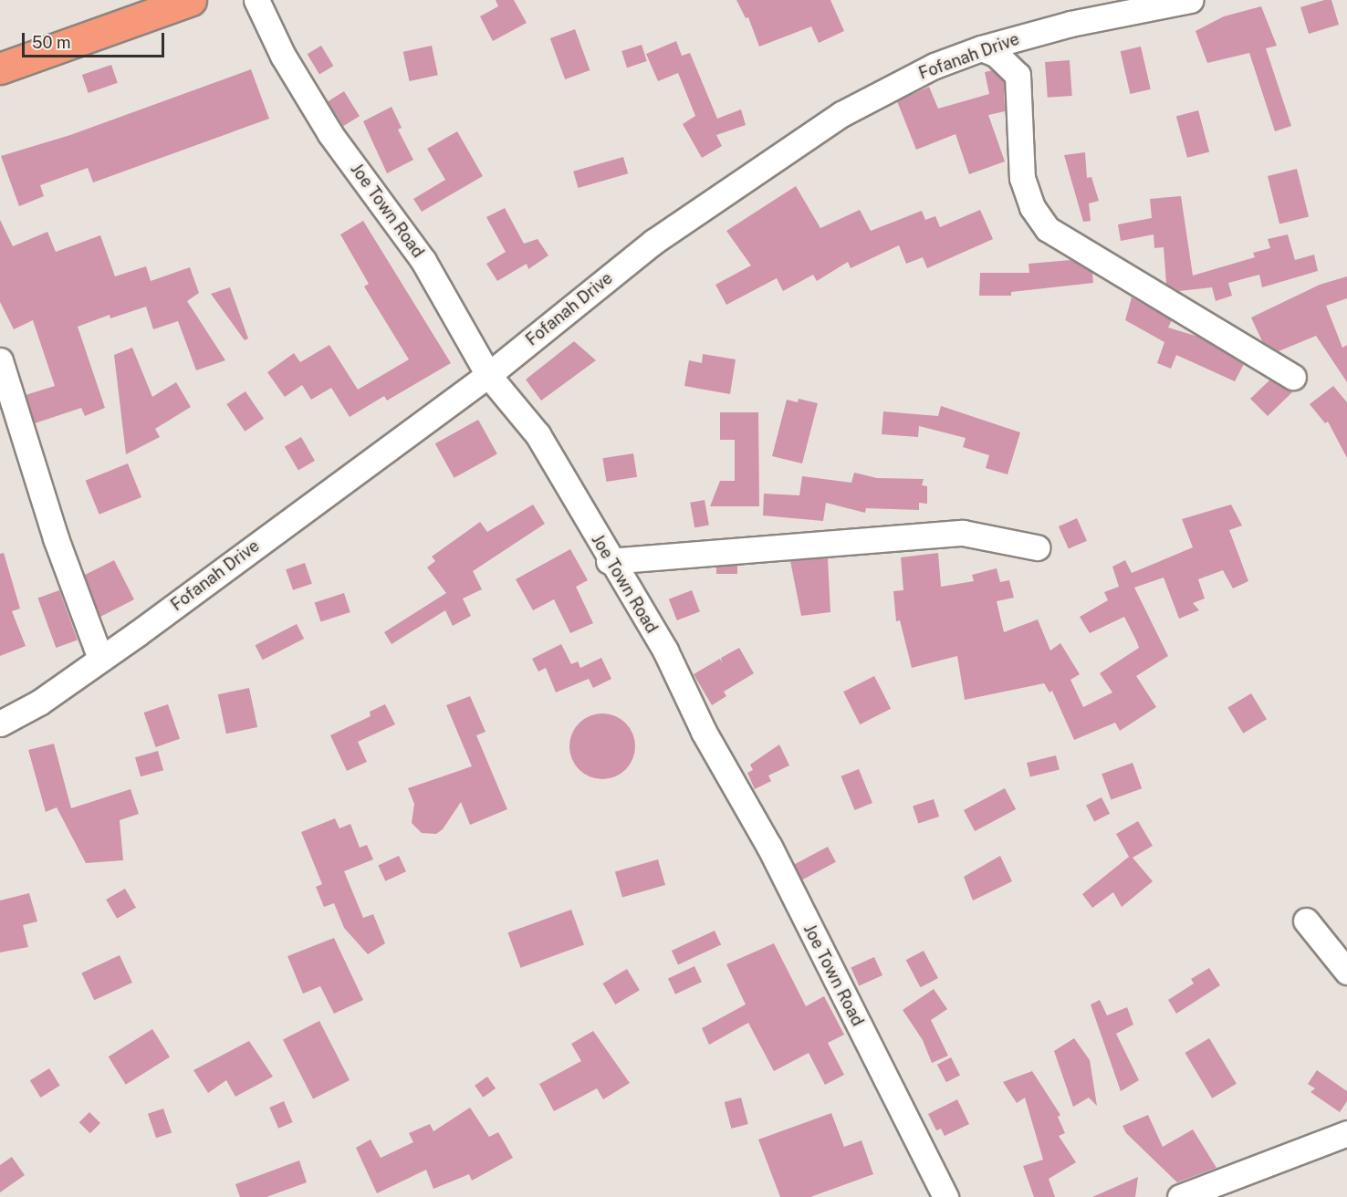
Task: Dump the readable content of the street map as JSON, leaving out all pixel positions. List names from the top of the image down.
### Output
{
  "streets": {
    "street": ["Fofanah Drive", "Joe Town Road"]
  },
  "crossings": [
    ["Fofanah Drive", "Joe Town Road"]
  ],
  "scale_bar": "50 m"
}
